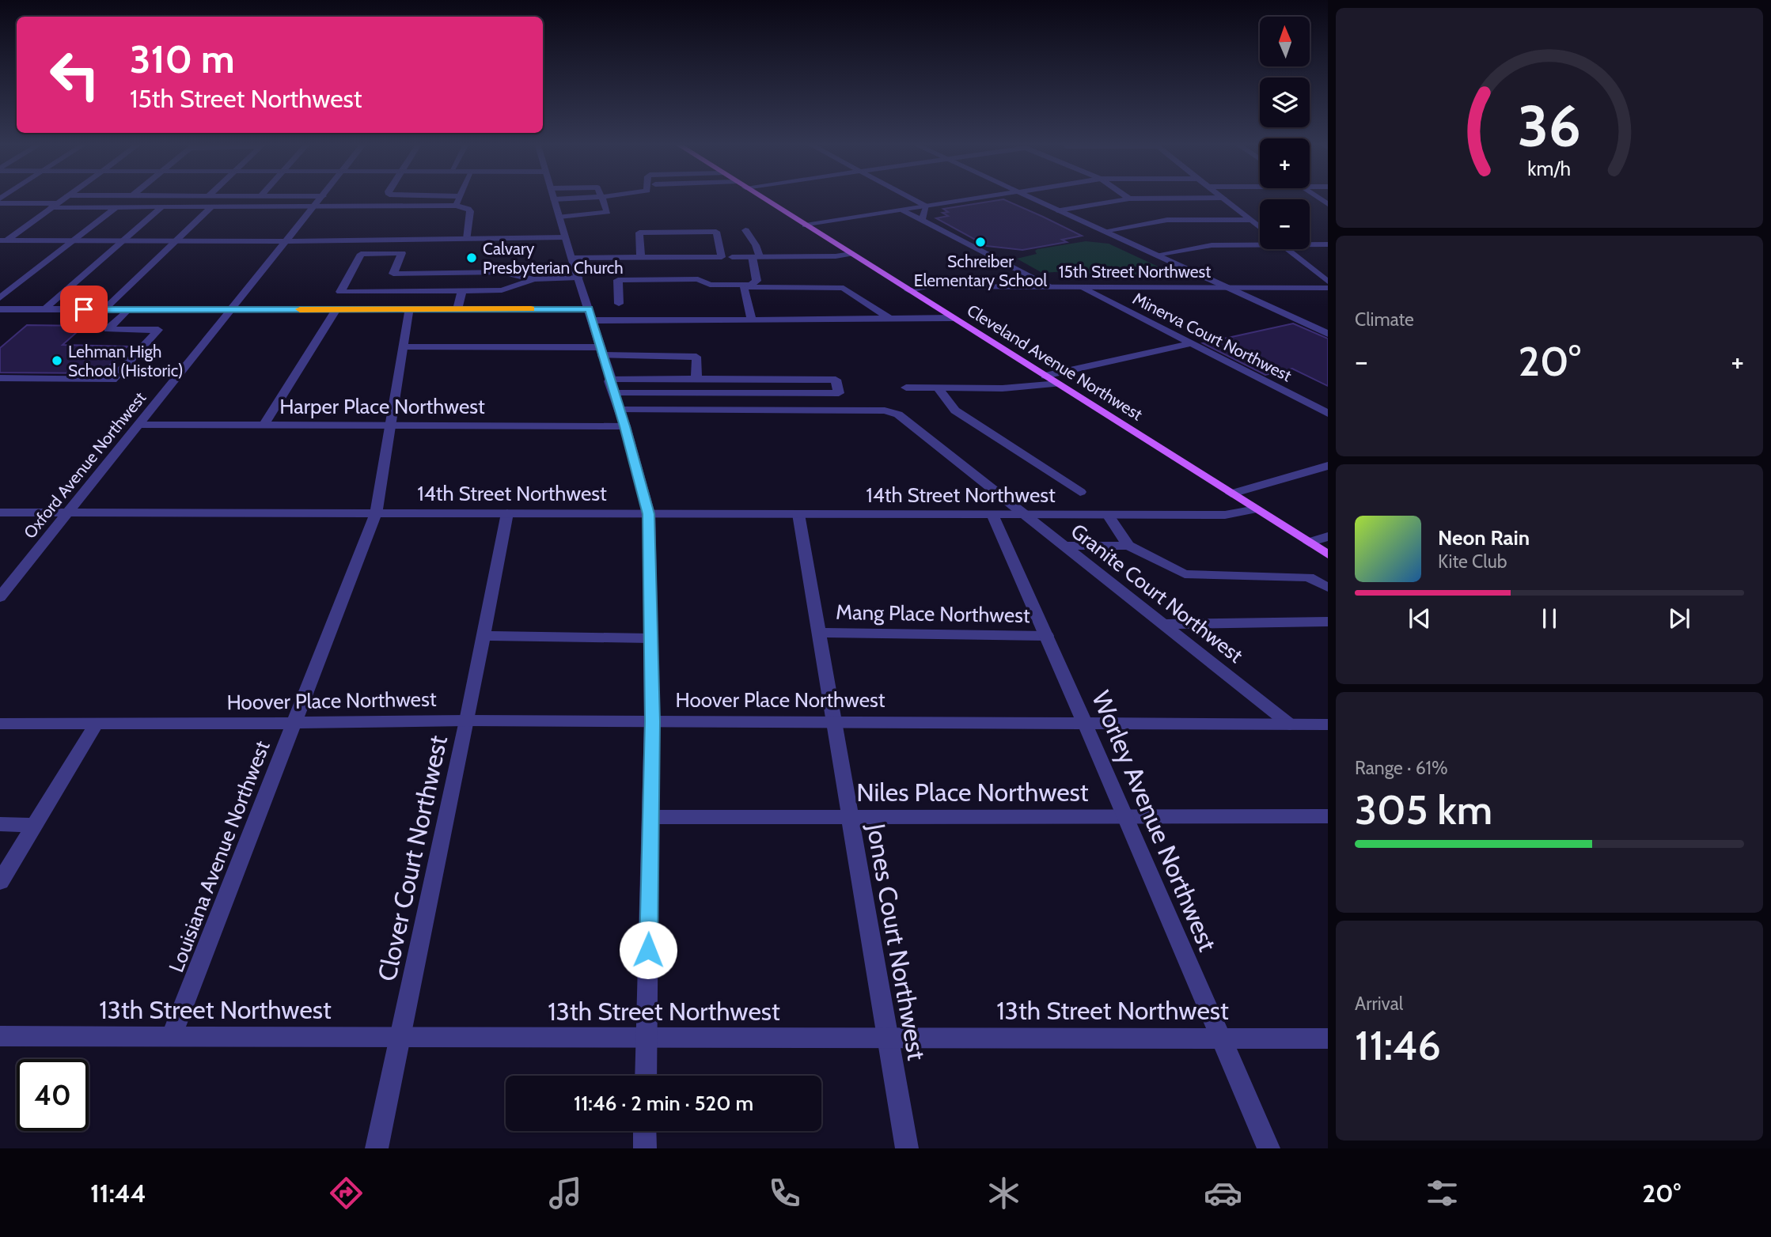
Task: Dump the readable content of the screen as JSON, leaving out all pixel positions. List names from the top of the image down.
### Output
{
  "streets": {
    "main road": ["Cleveland Avenue Northwest"],
    "street": [
      "15th Street Northwest",
      "Minerva Court Northwest",
      "Harper Place Northwest",
      "Oxford Avenue Northwest",
      "14th Street Northwest",
      "Granite Court Northwest",
      "Mang Place Northwest",
      "Hoover Place Northwest",
      "Niles Place Northwest",
      "Worley Avenue Northwest",
      "Louisiana Avenue Northwest",
      "Clover Court Northwest",
      "Jones Court Northwest",
      "13th Street Northwest"
    ]
  },
  "crossings": [
    ["15th Street Northwest", "Minerva Court Northwest"],
    ["15th Street Northwest", "Cleveland Avenue Northwest"],
    ["Cleveland Avenue Northwest", "14th Street Northwest"],
    ["Harper Place Northwest", "Oxford Avenue Northwest"],
    ["Harper Place Northwest", "Louisiana Avenue Northwest"],
    ["Oxford Avenue Northwest", "14th Street Northwest"],
    ["14th Street Northwest", "Granite Court Northwest"],
    ["14th Street Northwest", "Worley Avenue Northwest"],
    ["14th Street Northwest", "Louisiana Avenue Northwest"],
    ["14th Street Northwest", "Clover Court Northwest"],
    ["14th Street Northwest", "Jones Court Northwest"],
    ["Granite Court Northwest", "Hoover Place Northwest"],
    ["Mang Place Northwest", "Worley Avenue Northwest"],
    ["Mang Place Northwest", "Jones Court Northwest"],
    ["Hoover Place Northwest", "Worley Avenue Northwest"],
    ["Hoover Place Northwest", "Louisiana Avenue Northwest"],
    ["Hoover Place Northwest", "Clover Court Northwest"],
    ["Hoover Place Northwest", "Jones Court Northwest"],
    ["Niles Place Northwest", "Worley Avenue Northwest"],
    ["Niles Place Northwest", "Jones Court Northwest"],
    ["Worley Avenue Northwest", "13th Street Northwest"],
    ["Louisiana Avenue Northwest", "13th Street Northwest"],
    ["Clover Court Northwest", "13th Street Northwest"],
    ["Jones Court Northwest", "13th Street Northwest"]
  ],
  "places": ["Schreiber Elementary School", "Calvary Presbyterian Church", "Lehman High School (Historic)"],
  "north": "top",
  "page": {
    "map_buttons": ["+", "−"],
    "turn": ["310 m", "15th Street Northwest"],
    "tile": [
      "Climate",
      ["Range · 61%", "305 km"],
      ["Arrival", "11:46"]
    ],
    "heat": ["−", "20°", "+"],
    "song": ["Neon Rain", "Kite Club"],
    "limit": "40",
    "trip": "11:46 · 2 min · 520 m",
    "tabs": ["11:44", "20°"],
    "gauge": ["36", "km/h"]
  }
}
